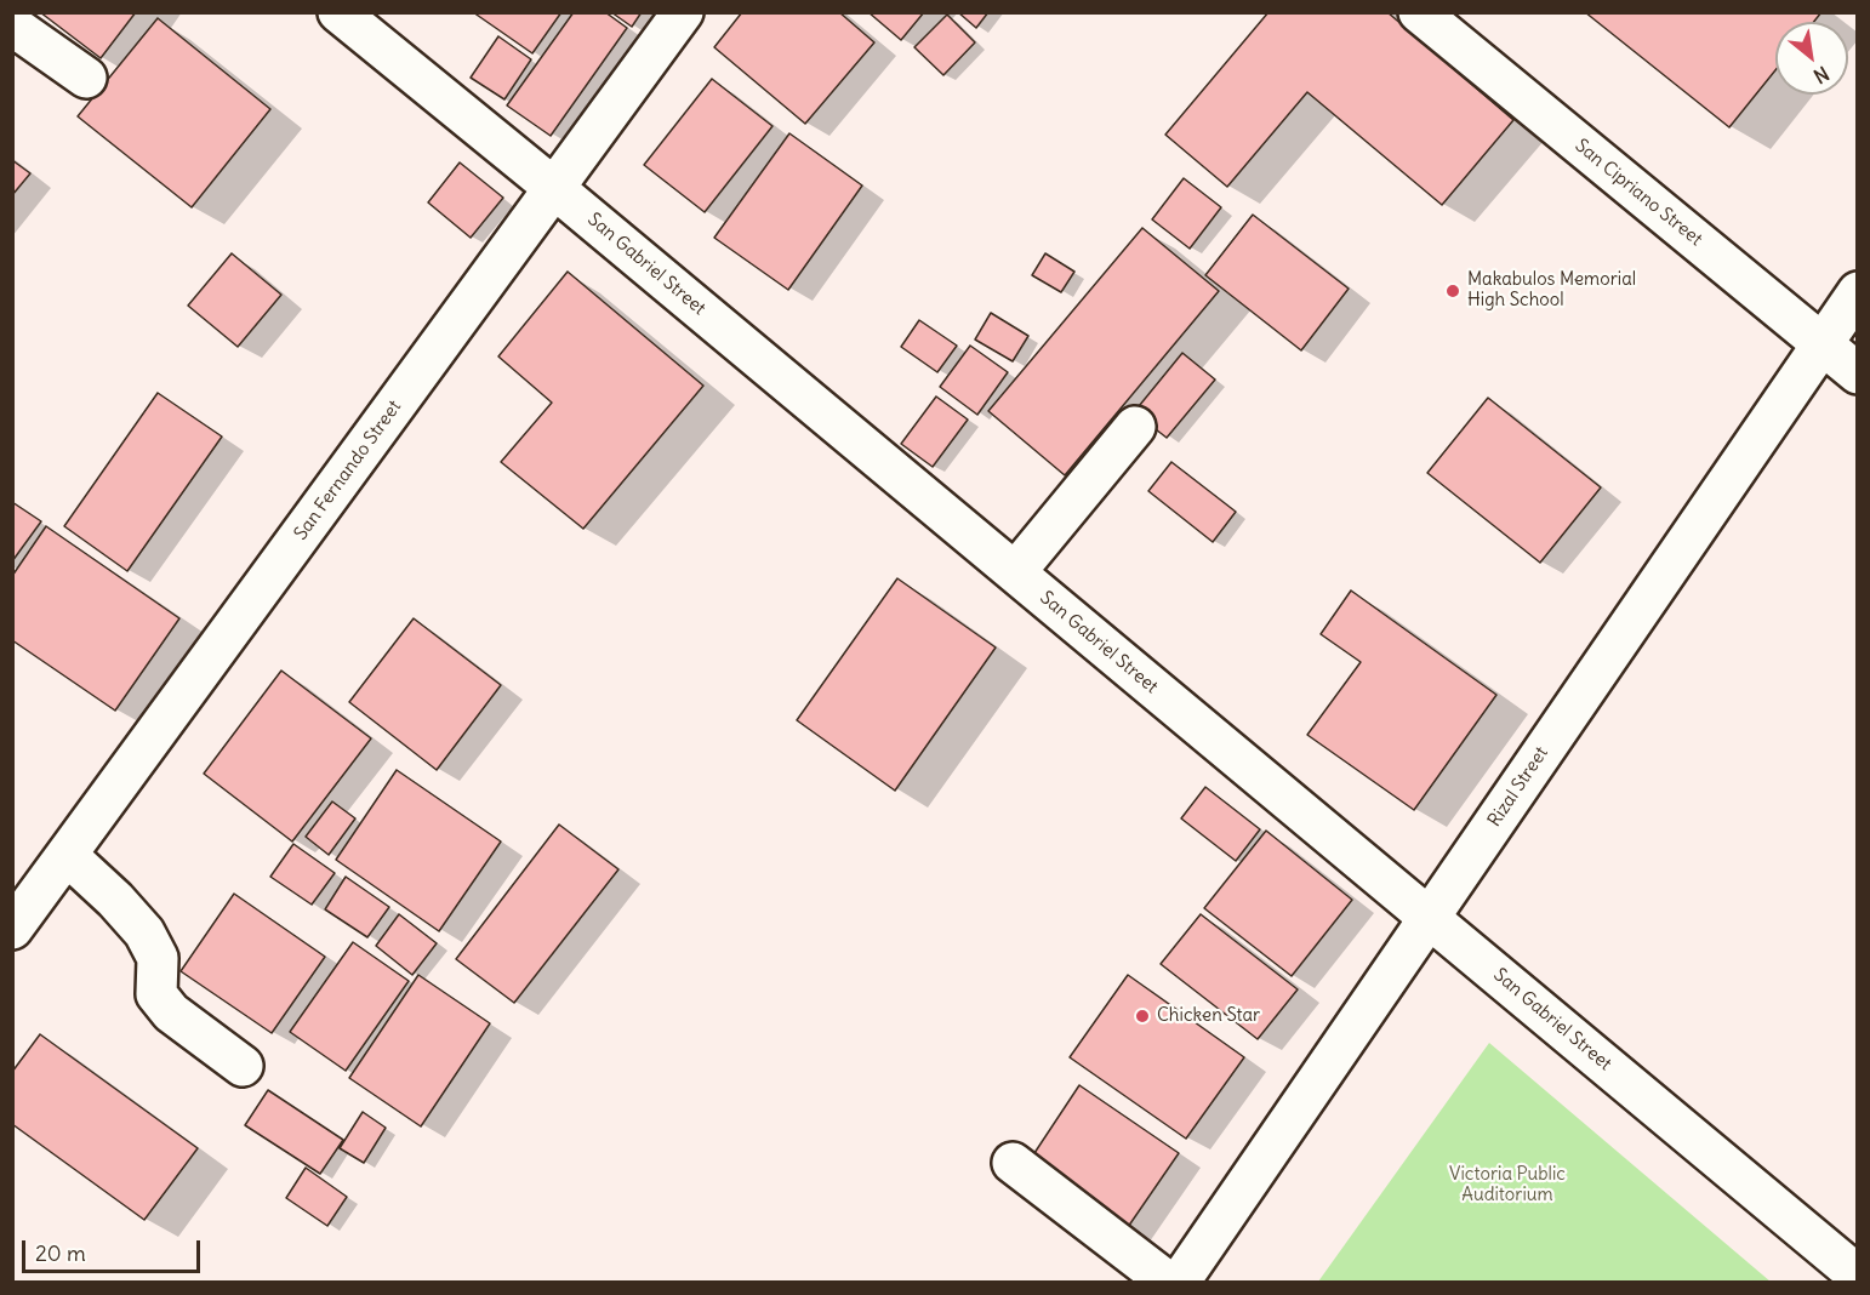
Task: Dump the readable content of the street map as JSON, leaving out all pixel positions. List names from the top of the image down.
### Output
{
  "streets": {
    "street": [
      "San Cipriano Street",
      "San Gabriel Street",
      "San Fernando Street",
      "Rizal Street"
    ]
  },
  "crossings": [
    ["San Cipriano Street", "Rizal Street"],
    ["San Gabriel Street", "San Fernando Street"],
    ["San Gabriel Street", "Rizal Street"]
  ],
  "parks": ["Victoria Public Auditorium"],
  "places": ["Makabulos Memorial High School", "Chicken Star"],
  "scale_bar": "20 m",
  "north": "bottom right"
}
